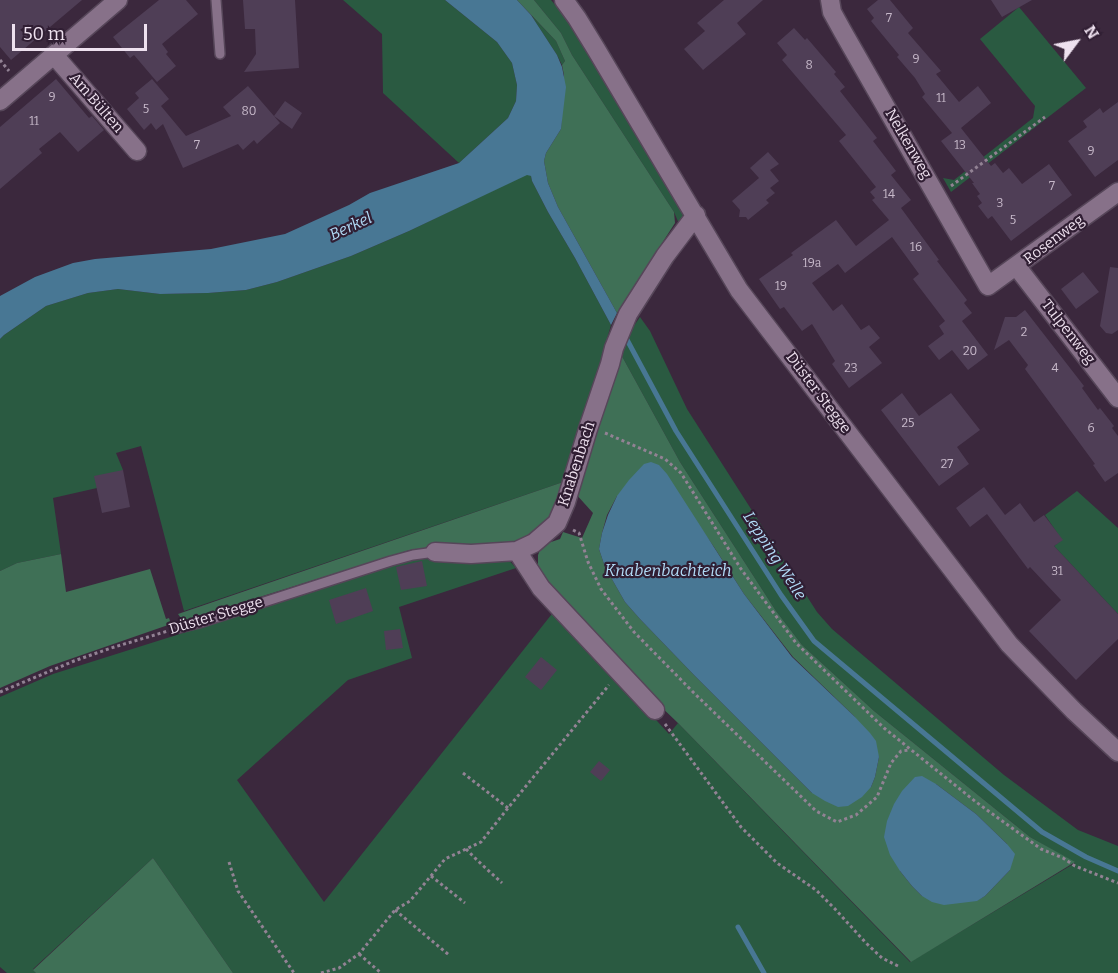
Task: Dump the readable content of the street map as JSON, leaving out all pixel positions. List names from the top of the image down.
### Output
{
  "streets": {
    "street": [
      "Am Bülten",
      "Nelkenweg",
      "Rosenweg",
      "Tulpenweg",
      "Düster Stegge",
      "Knabenbach"
    ]
  },
  "crossings": [
    ["Nelkenweg", "Rosenweg"],
    ["Rosenweg", "Tulpenweg"],
    ["Düster Stegge", "Knabenbach"]
  ],
  "water": ["Berkel", "Lepping Welle", "Knabenbachteich"],
  "house_numbers": [
    "7",
    "9",
    "8",
    "9",
    "11",
    "5",
    "80",
    "11",
    "7",
    "13",
    "9",
    "7",
    "14",
    "3",
    "5",
    "16",
    "19a",
    "19",
    "2",
    "20",
    "23",
    "4",
    "25",
    "6",
    "27",
    "31"
  ],
  "scale_bar": "50 m",
  "north": "top right"
}
